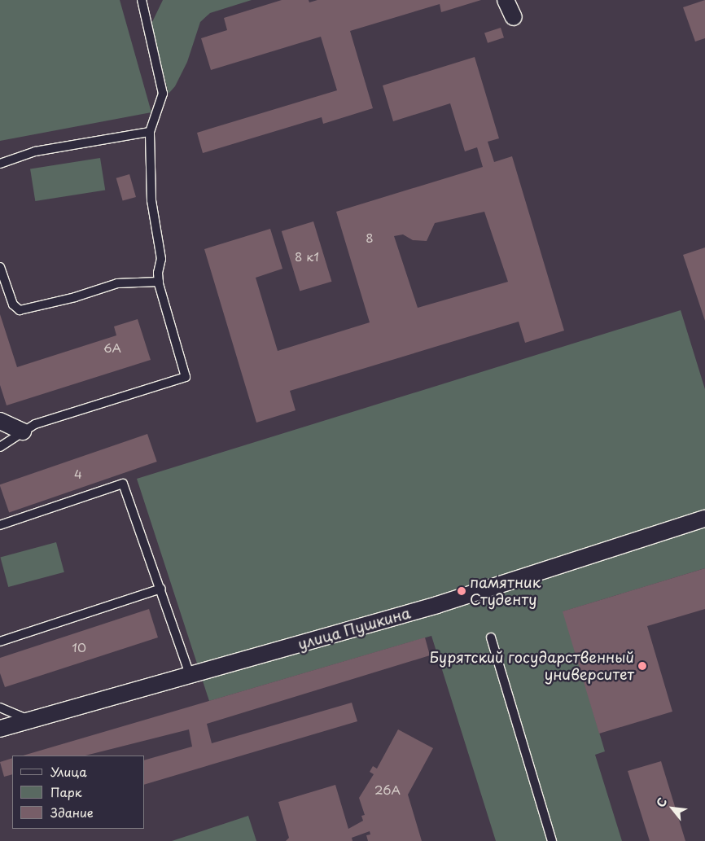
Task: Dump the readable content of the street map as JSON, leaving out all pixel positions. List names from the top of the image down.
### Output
{
  "streets": {
    "street": ["улица Пушкина"]
  },
  "places": ["памятник Студенту", "Бурятский государственный университет"],
  "house_numbers": [
    "8",
    "8 к1",
    "6А",
    "4",
    "10",
    "26А"
  ],
  "legend": ["Улица", "Парк", "Здание"],
  "north": "top left"
}
